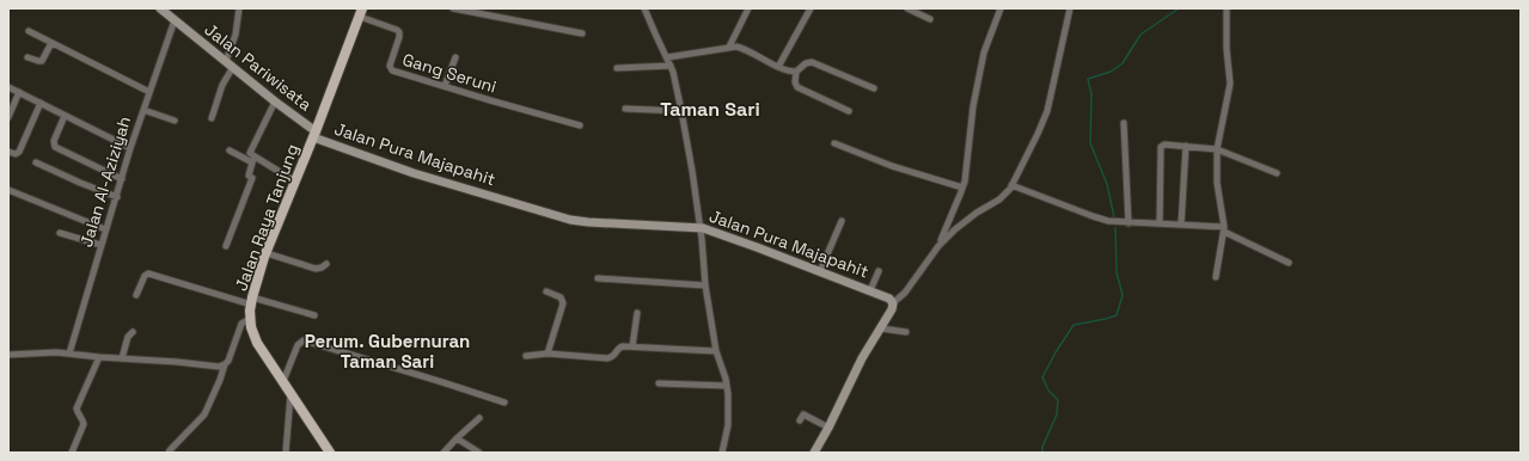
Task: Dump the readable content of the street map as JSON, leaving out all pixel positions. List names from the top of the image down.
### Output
{
  "streets": {
    "main road": ["Jalan Raya Tanjung"],
    "street": [
      "Jalan Pariwisata",
      "Gang Seruni",
      "Jalan Pura Majapahit",
      "Jalan Al-Aziziyah"
    ]
  },
  "crossings": [
    ["Jalan Pariwisata", "Jalan Pura Majapahit"],
    ["Jalan Pariwisata", "Jalan Al-Aziziyah"],
    ["Jalan Pariwisata", "Jalan Raya Tanjung"],
    ["Gang Seruni", "Jalan Raya Tanjung"],
    ["Jalan Pura Majapahit", "Jalan Raya Tanjung"]
  ],
  "districts": ["Taman Sari", "Perum. Gubernuran Taman Sari"]
}
